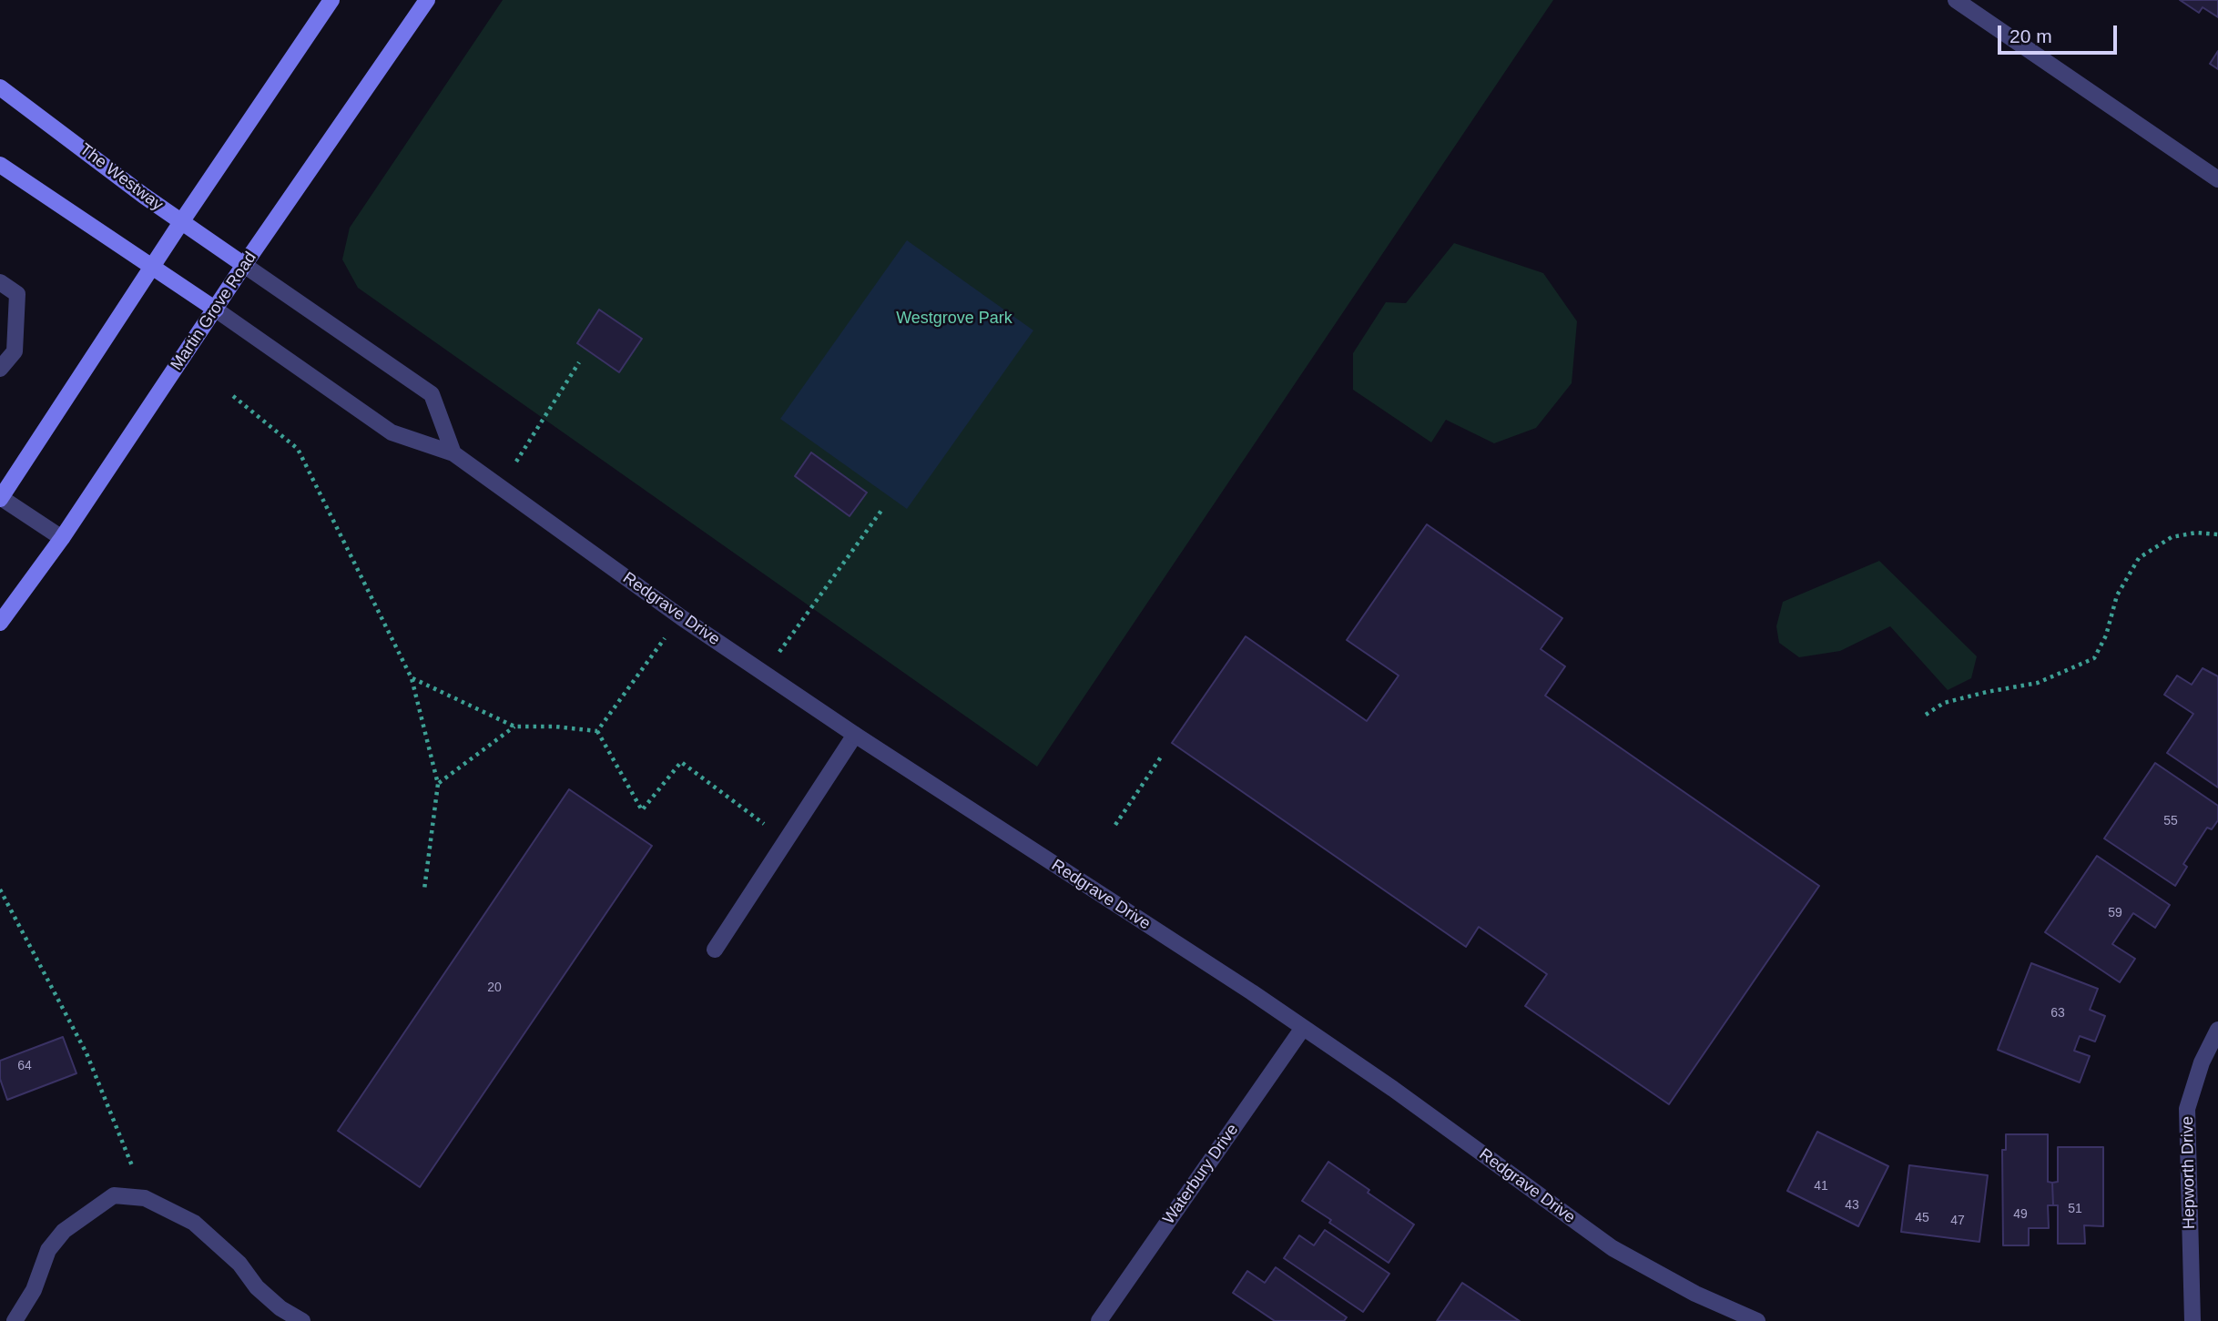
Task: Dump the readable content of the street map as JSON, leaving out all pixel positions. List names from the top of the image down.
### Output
{
  "streets": {
    "main road": ["The Westway", "Martin Grove Road"],
    "street": ["Redgrave Drive", "Hepworth Drive", "Waterbury Drive"]
  },
  "crossings": [
    ["The Westway", "Martin Grove Road"],
    ["Martin Grove Road", "Redgrave Drive"],
    ["Redgrave Drive", "Waterbury Drive"]
  ],
  "parks": ["Westgrove Park"],
  "house_numbers": [
    "55",
    "59",
    "20",
    "63",
    "64",
    "41",
    "43",
    "51",
    "49",
    "45",
    "47"
  ],
  "scale_bar": "20 m"
}
